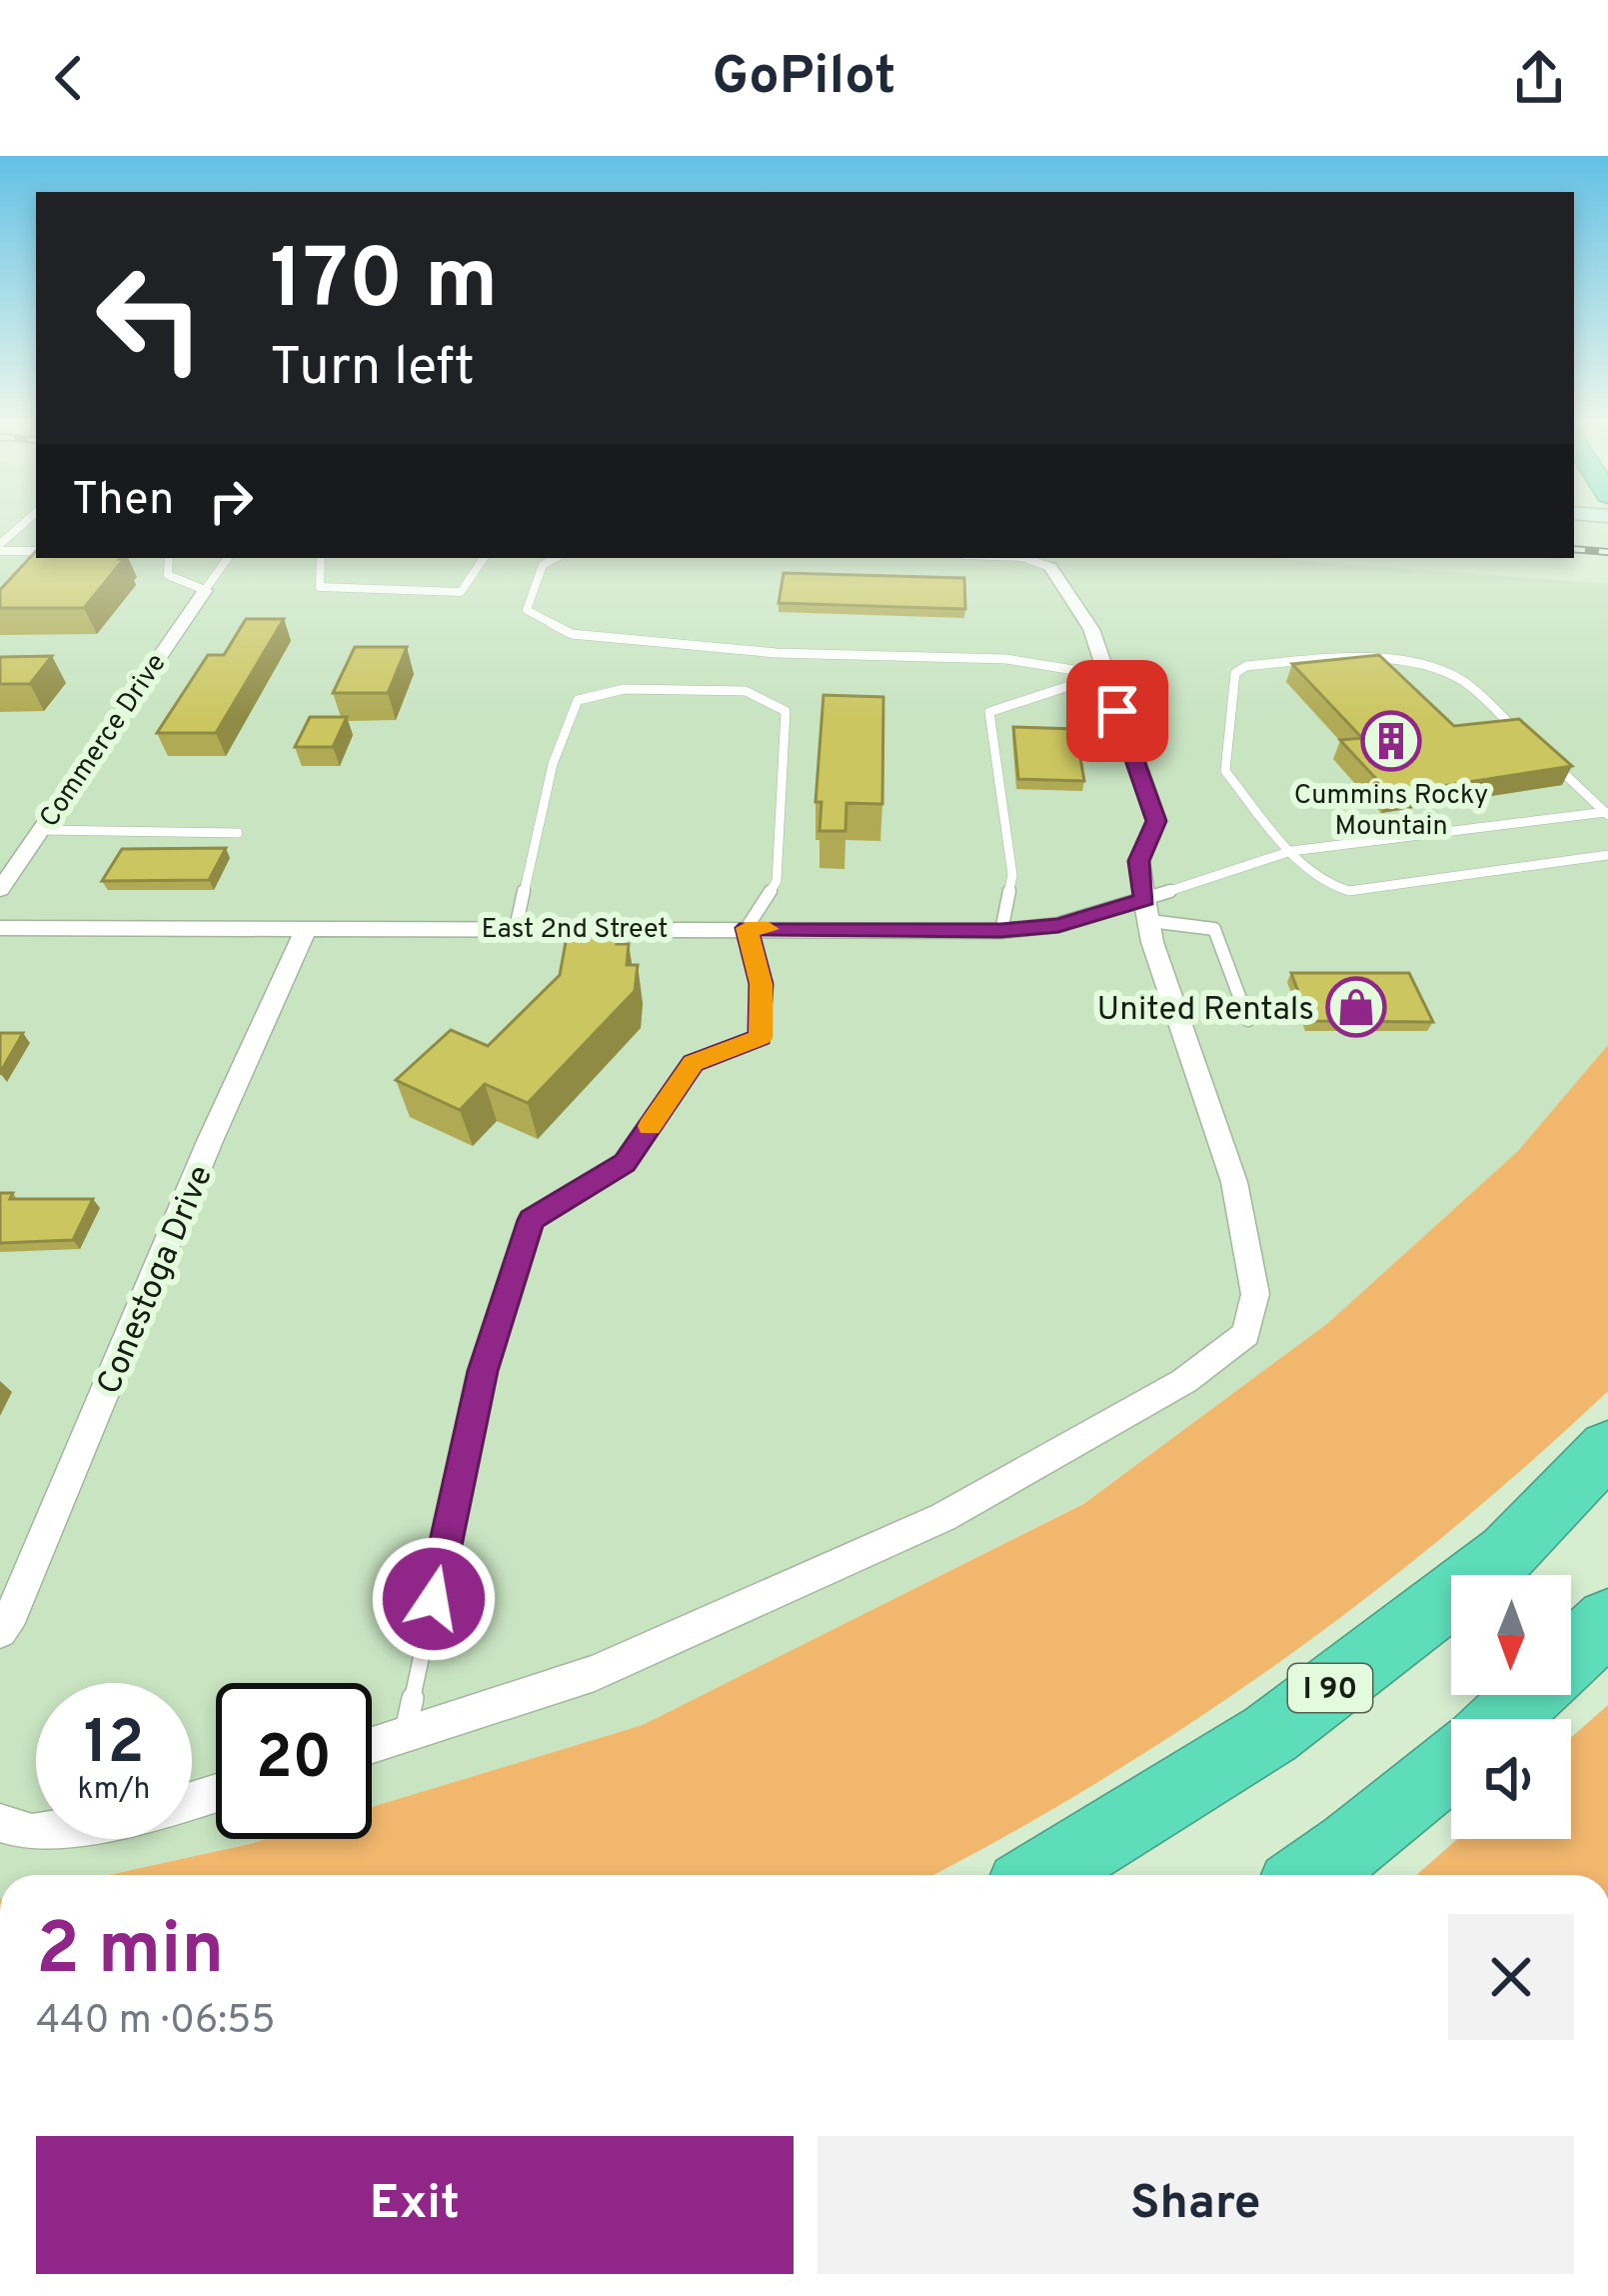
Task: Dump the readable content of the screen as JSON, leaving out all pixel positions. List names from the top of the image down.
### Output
{
  "streets": {
    "highway": ["I 90"],
    "street": ["Commerce Drive", "East 2nd Street", "Conestoga Drive"]
  },
  "crossings": [
    ["East 2nd Street", "Conestoga Drive"]
  ],
  "places": {
    "building": ["Cummins Rocky Mountain"],
    "shop": ["United Rentals"]
  },
  "north": "bottom",
  "page": {
    "header": "GoPilot",
    "turn": ["170 m", "Turn left"],
    "then": "Then",
    "speed": "12 km/h",
    "limit": "20",
    "heading": ["2 min", "440 m · 06:55"],
    "buttons": ["Exit", "Share"]
  }
}
